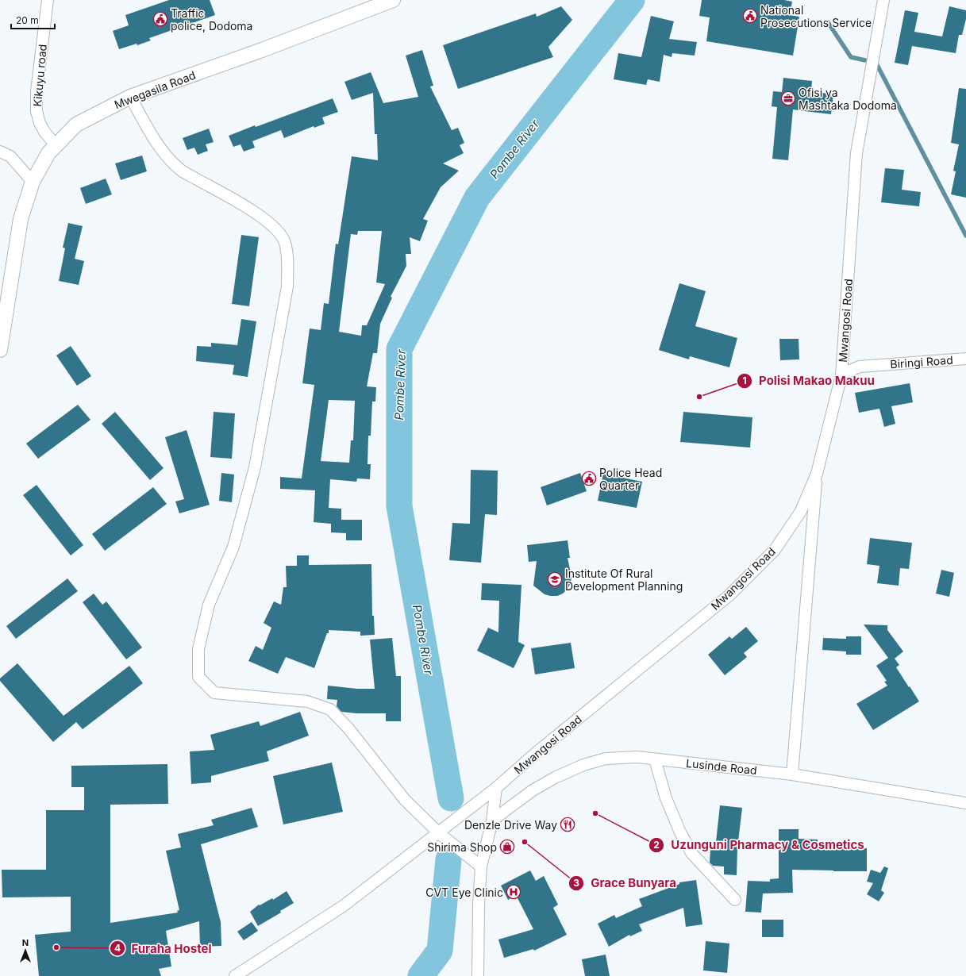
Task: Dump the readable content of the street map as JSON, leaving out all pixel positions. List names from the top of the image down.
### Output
{
  "streets": {
    "street": [
      "Kikuyu road",
      "Mwegasila Road",
      "Mwangosi Road",
      "Biringi Road",
      "Lusinde Road"
    ]
  },
  "crossings": [
    ["Kikuyu road", "Mwegasila Road"],
    ["Mwangosi Road", "Biringi Road"]
  ],
  "water": ["Pombe River"],
  "places": {
    "public building": ["National Prosecutions Service", "Traffic police, Dodoma", "Police Head Quarter"],
    "office": ["Ofisi ya Mashtaka Dodoma"],
    "other": [
      "Polisi Makao Makuu",
      "Uzunguni Pharmacy & Cosmetics",
      "Grace Bunyara",
      "Furaha Hostel"
    ],
    "school or university": ["Institute Of Rural Development Planning"],
    "restaurant": ["Denzle Drive Way"],
    "shop": ["Shirima Shop"],
    "hospital": ["CVT Eye Clinic"]
  },
  "scale_bar": "20 m",
  "north": "top"
}
